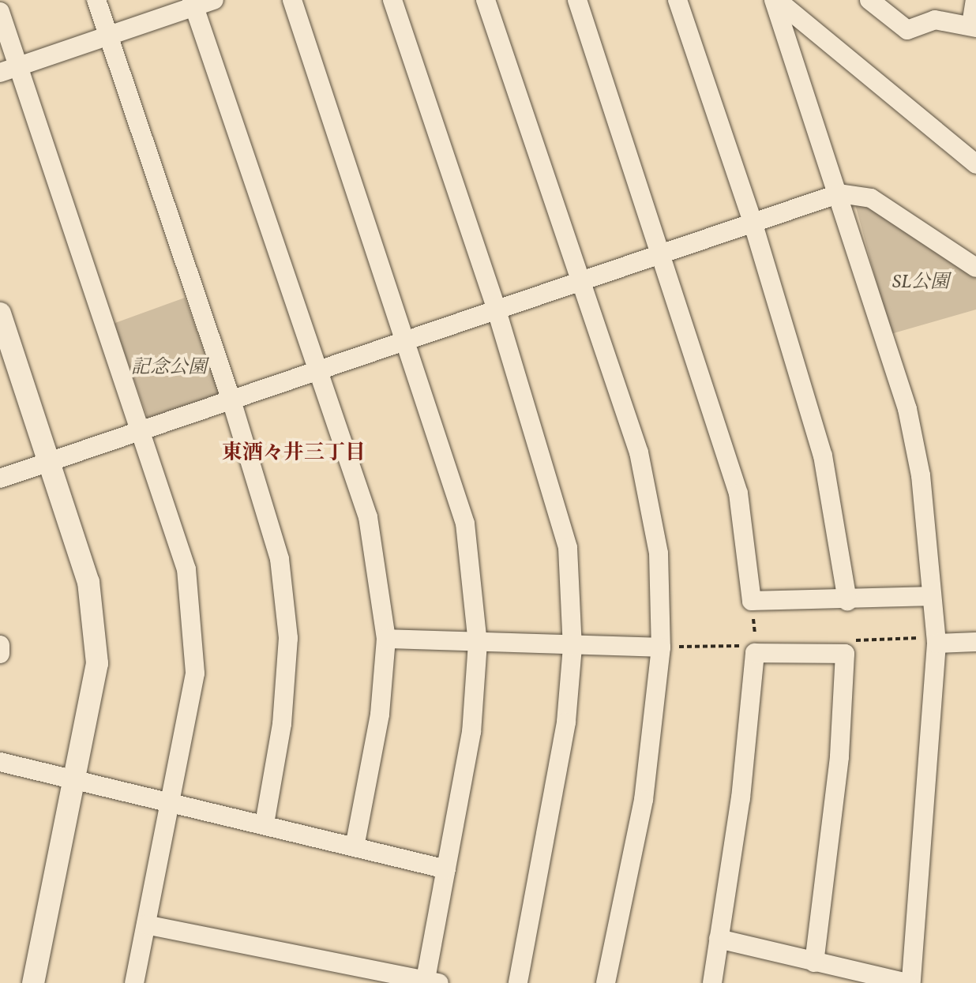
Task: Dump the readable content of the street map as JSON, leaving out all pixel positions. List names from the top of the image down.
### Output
{
  "districts": ["東酒々井三丁目"],
  "parks": ["SL公園", "記念公園"]
}
